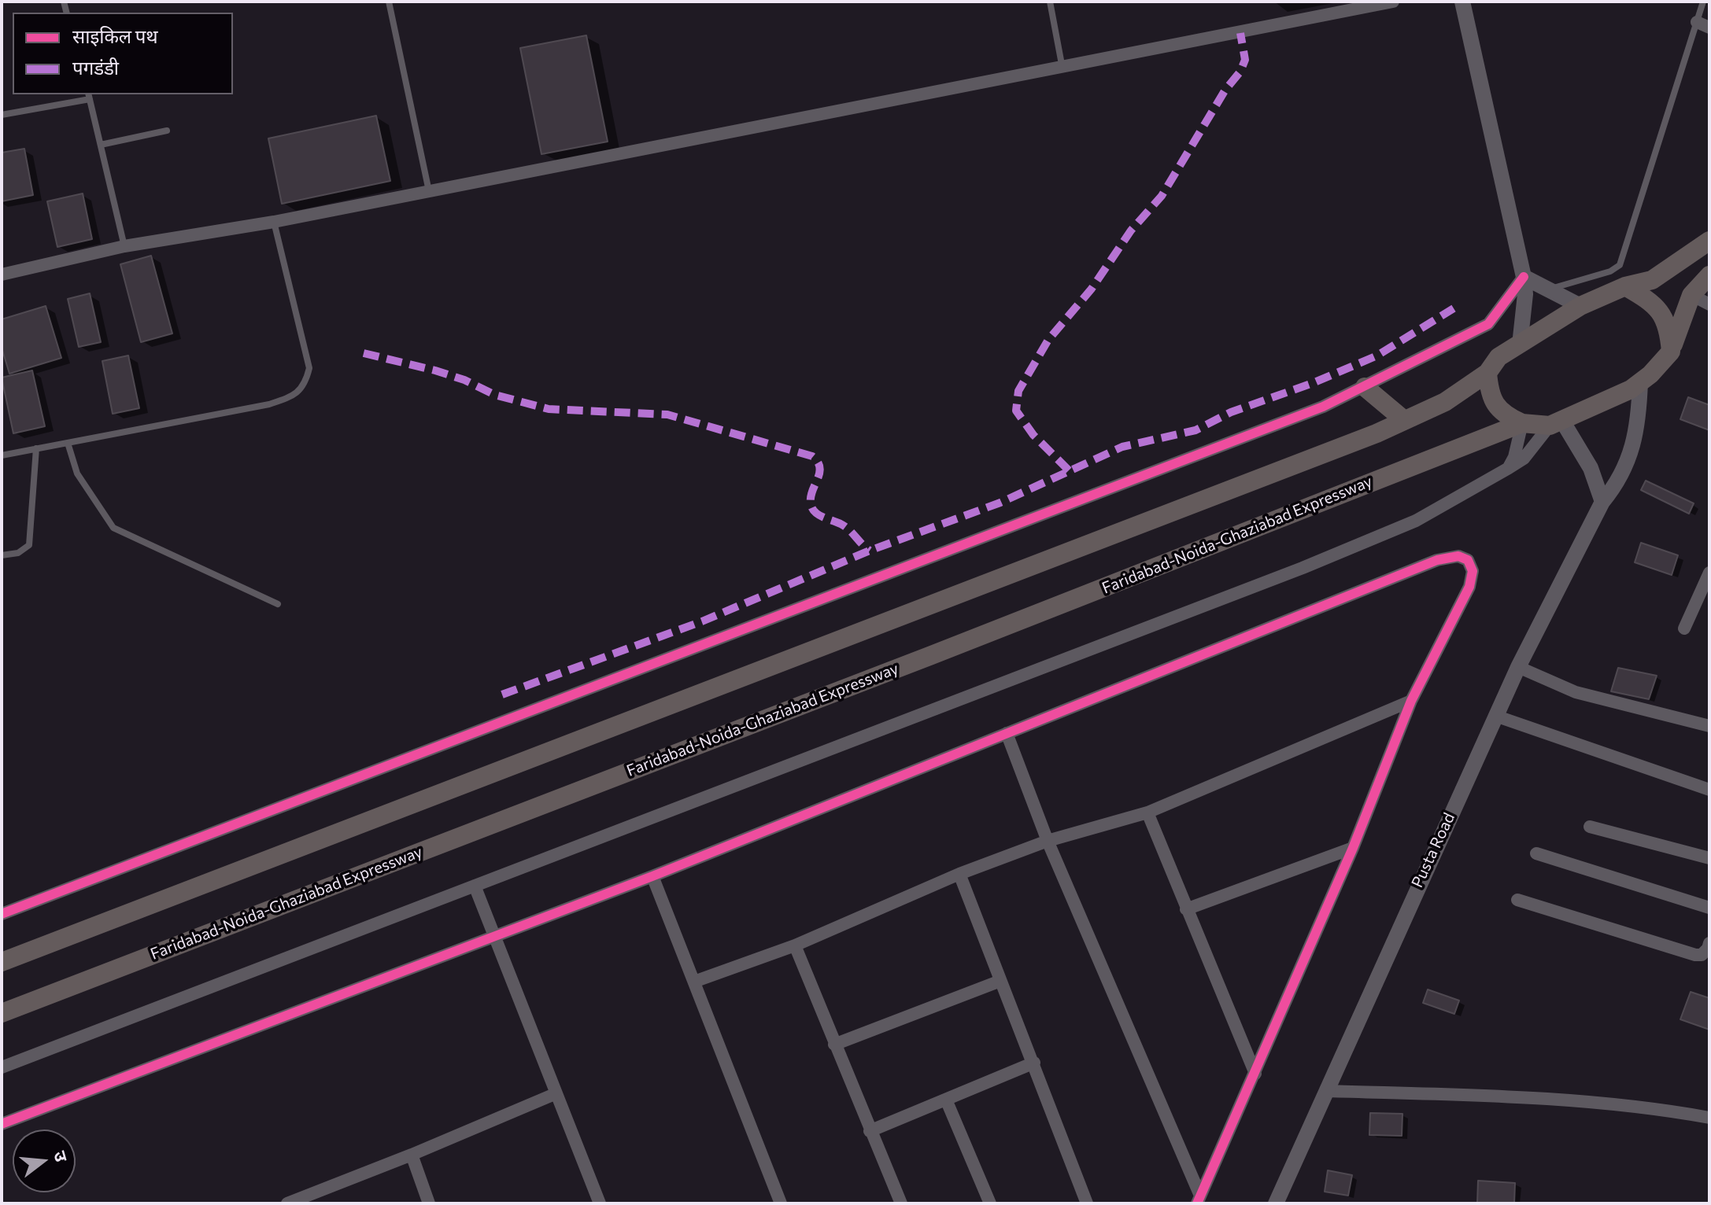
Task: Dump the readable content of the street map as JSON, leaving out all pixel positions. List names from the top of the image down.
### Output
{
  "streets": {
    "main road": ["Faridabad-Noida-Ghaziabad Expressway"],
    "street": ["Pusta Road"]
  },
  "crossings": [
    ["Faridabad-Noida-Ghaziabad Expressway", "Pusta Road"]
  ],
  "legend": ["साइकिल पथ", "पगडंडी"],
  "north": "right"
}
